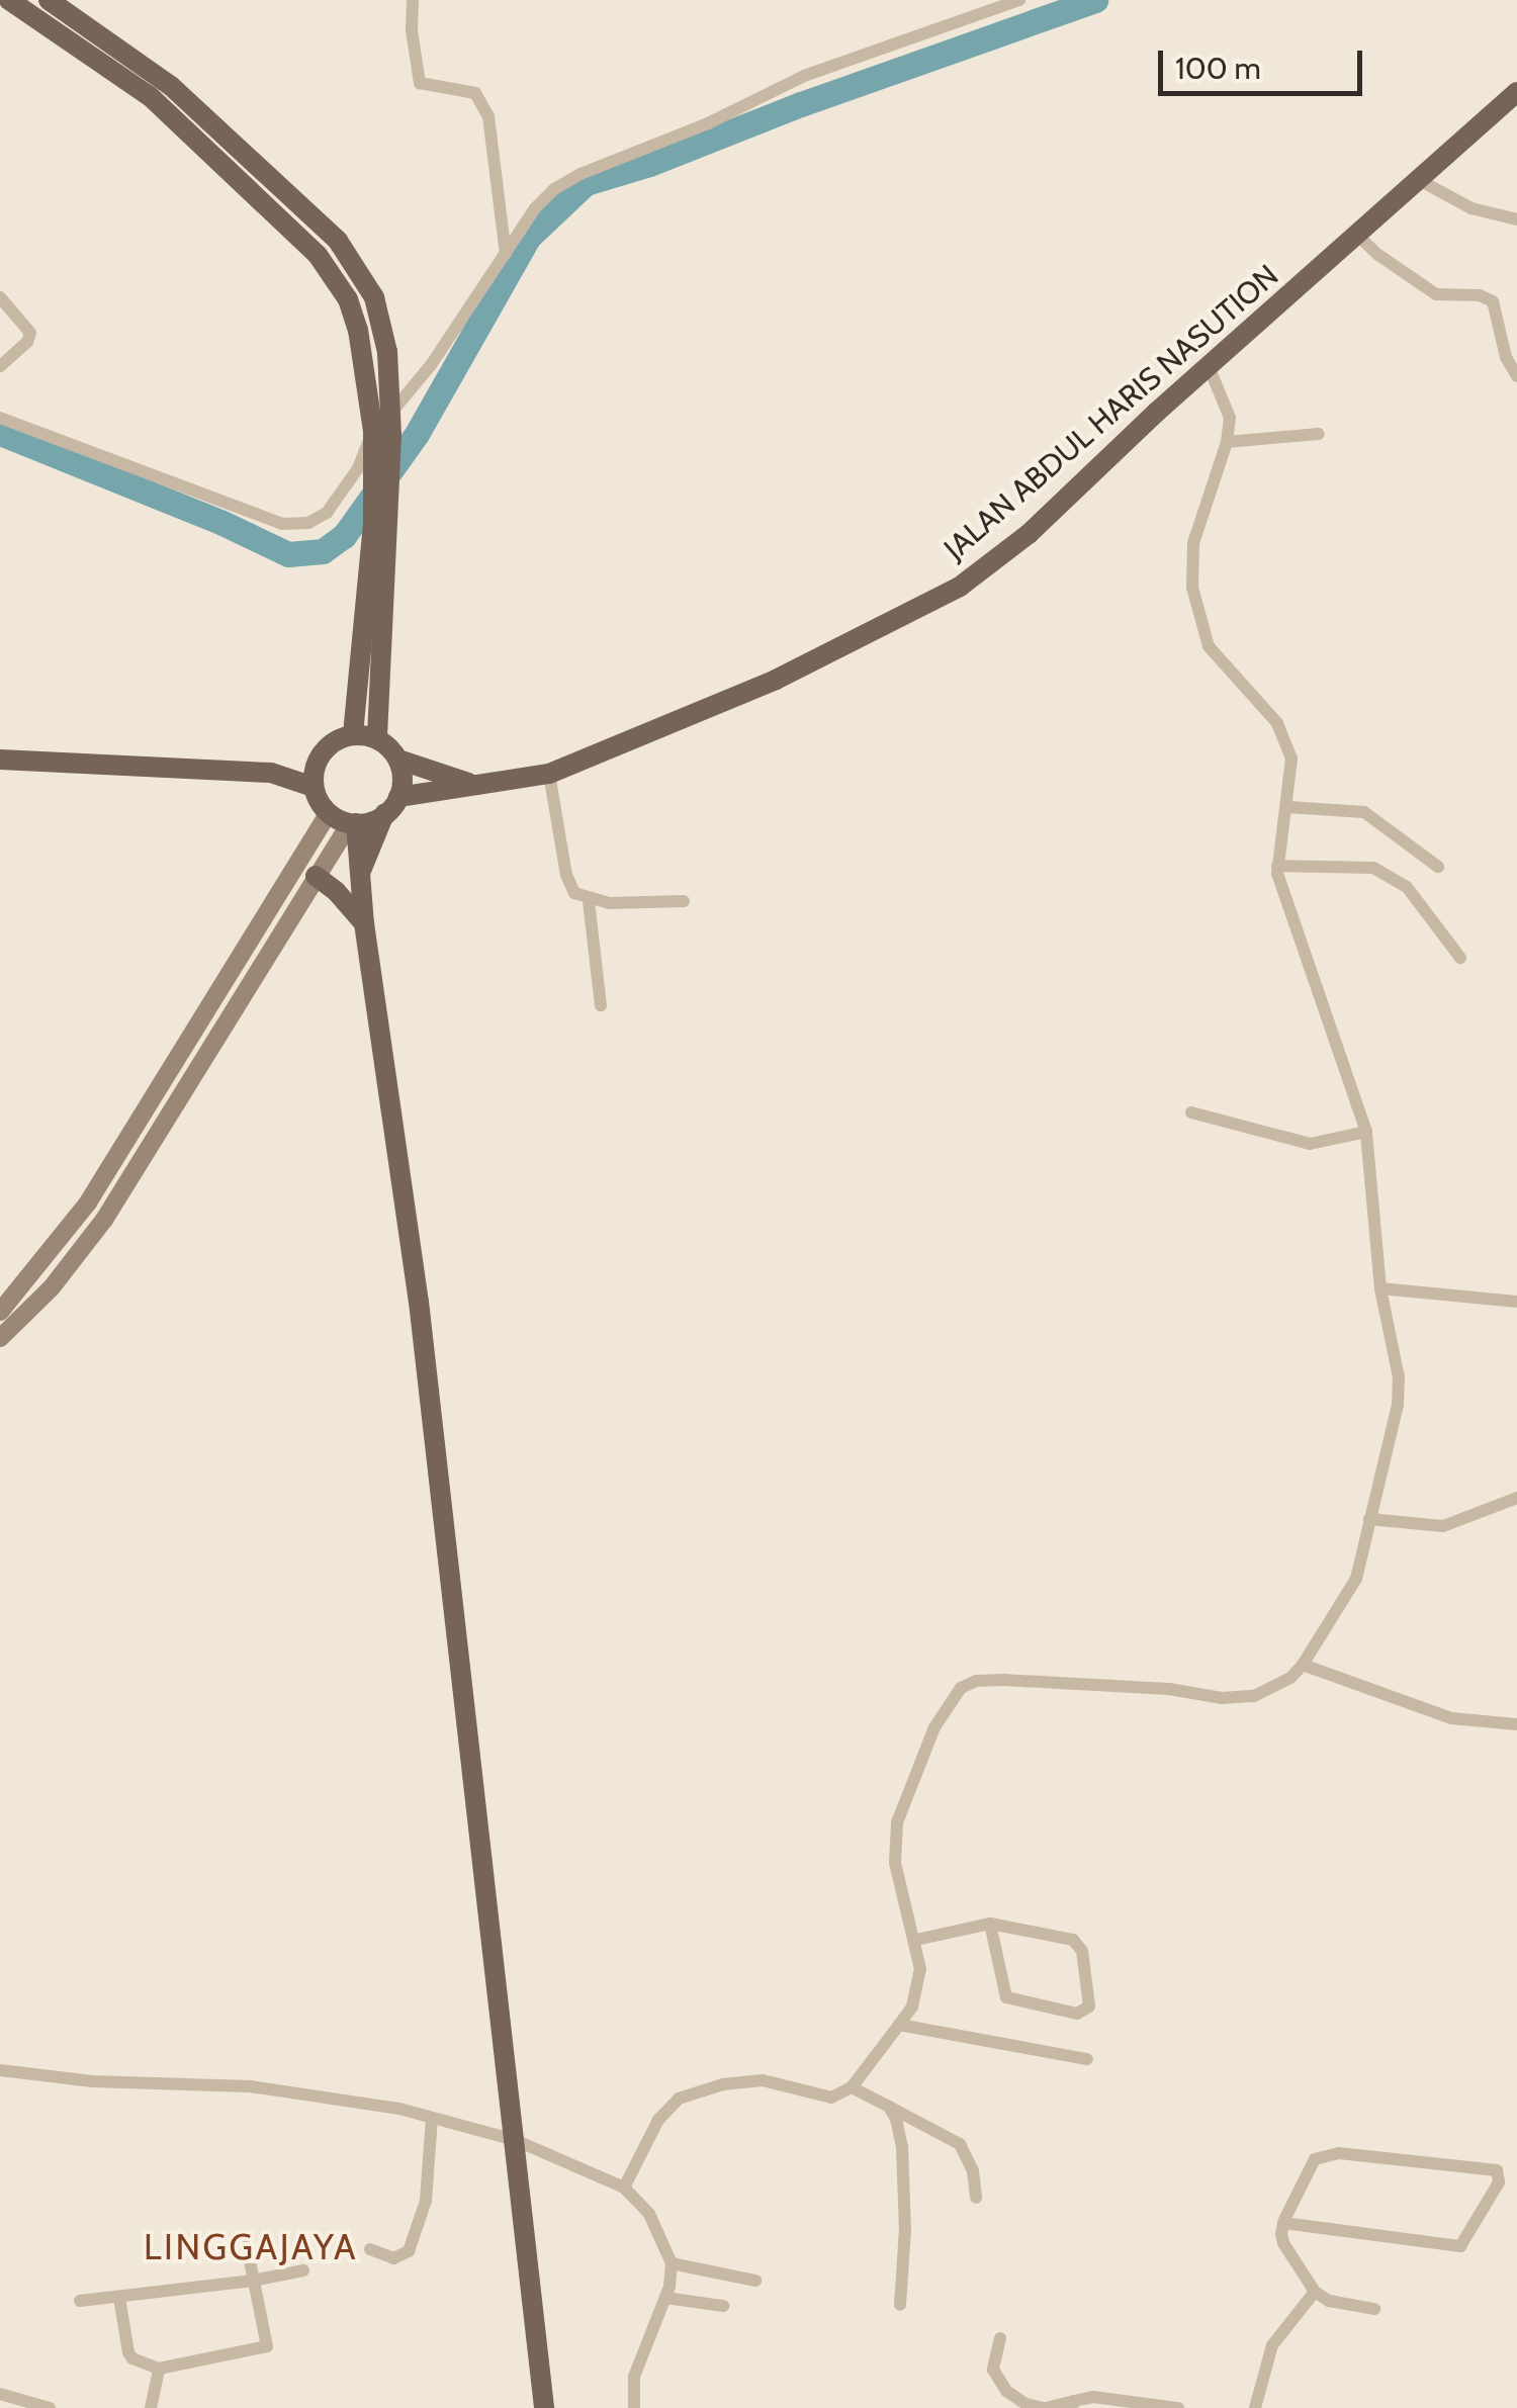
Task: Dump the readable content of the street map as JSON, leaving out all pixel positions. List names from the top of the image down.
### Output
{
  "streets": {
    "main road": ["JALAN ABDUL HARIS NASUTION"]
  },
  "districts": ["LINGGAJAYA"],
  "scale_bar": "100 m"
}
